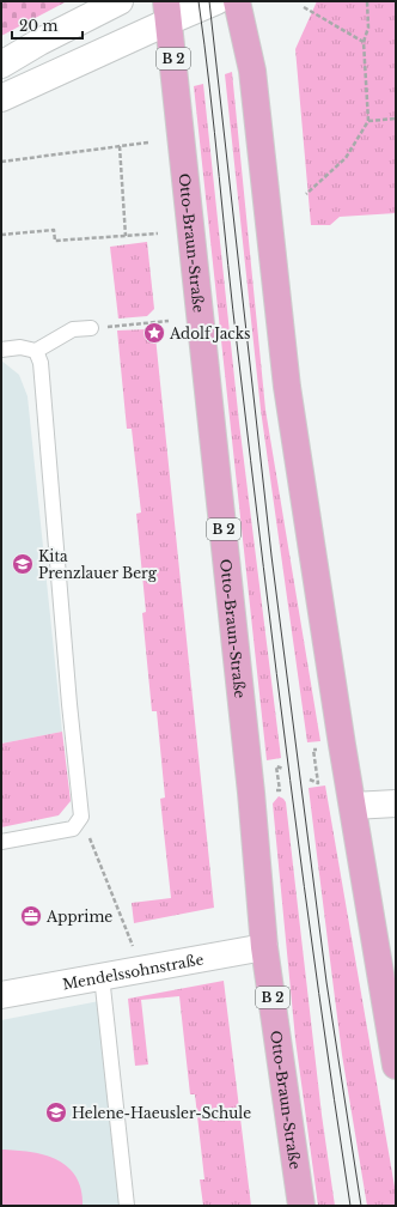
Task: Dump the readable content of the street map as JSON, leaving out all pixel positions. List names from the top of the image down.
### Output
{
  "streets": {
    "main road": ["B 2", "Otto-Braun-Straße"],
    "street": ["Mendelssohnstraße"]
  },
  "crossings": [
    ["Otto-Braun-Straße", "Mendelssohnstraße"]
  ],
  "places": {
    "place": ["Adolf Jacks"],
    "school or university": ["Kita Prenzlauer Berg", "Helene-Haeusler-Schule"],
    "office": ["Apprime"]
  },
  "scale_bar": "20 m"
}
